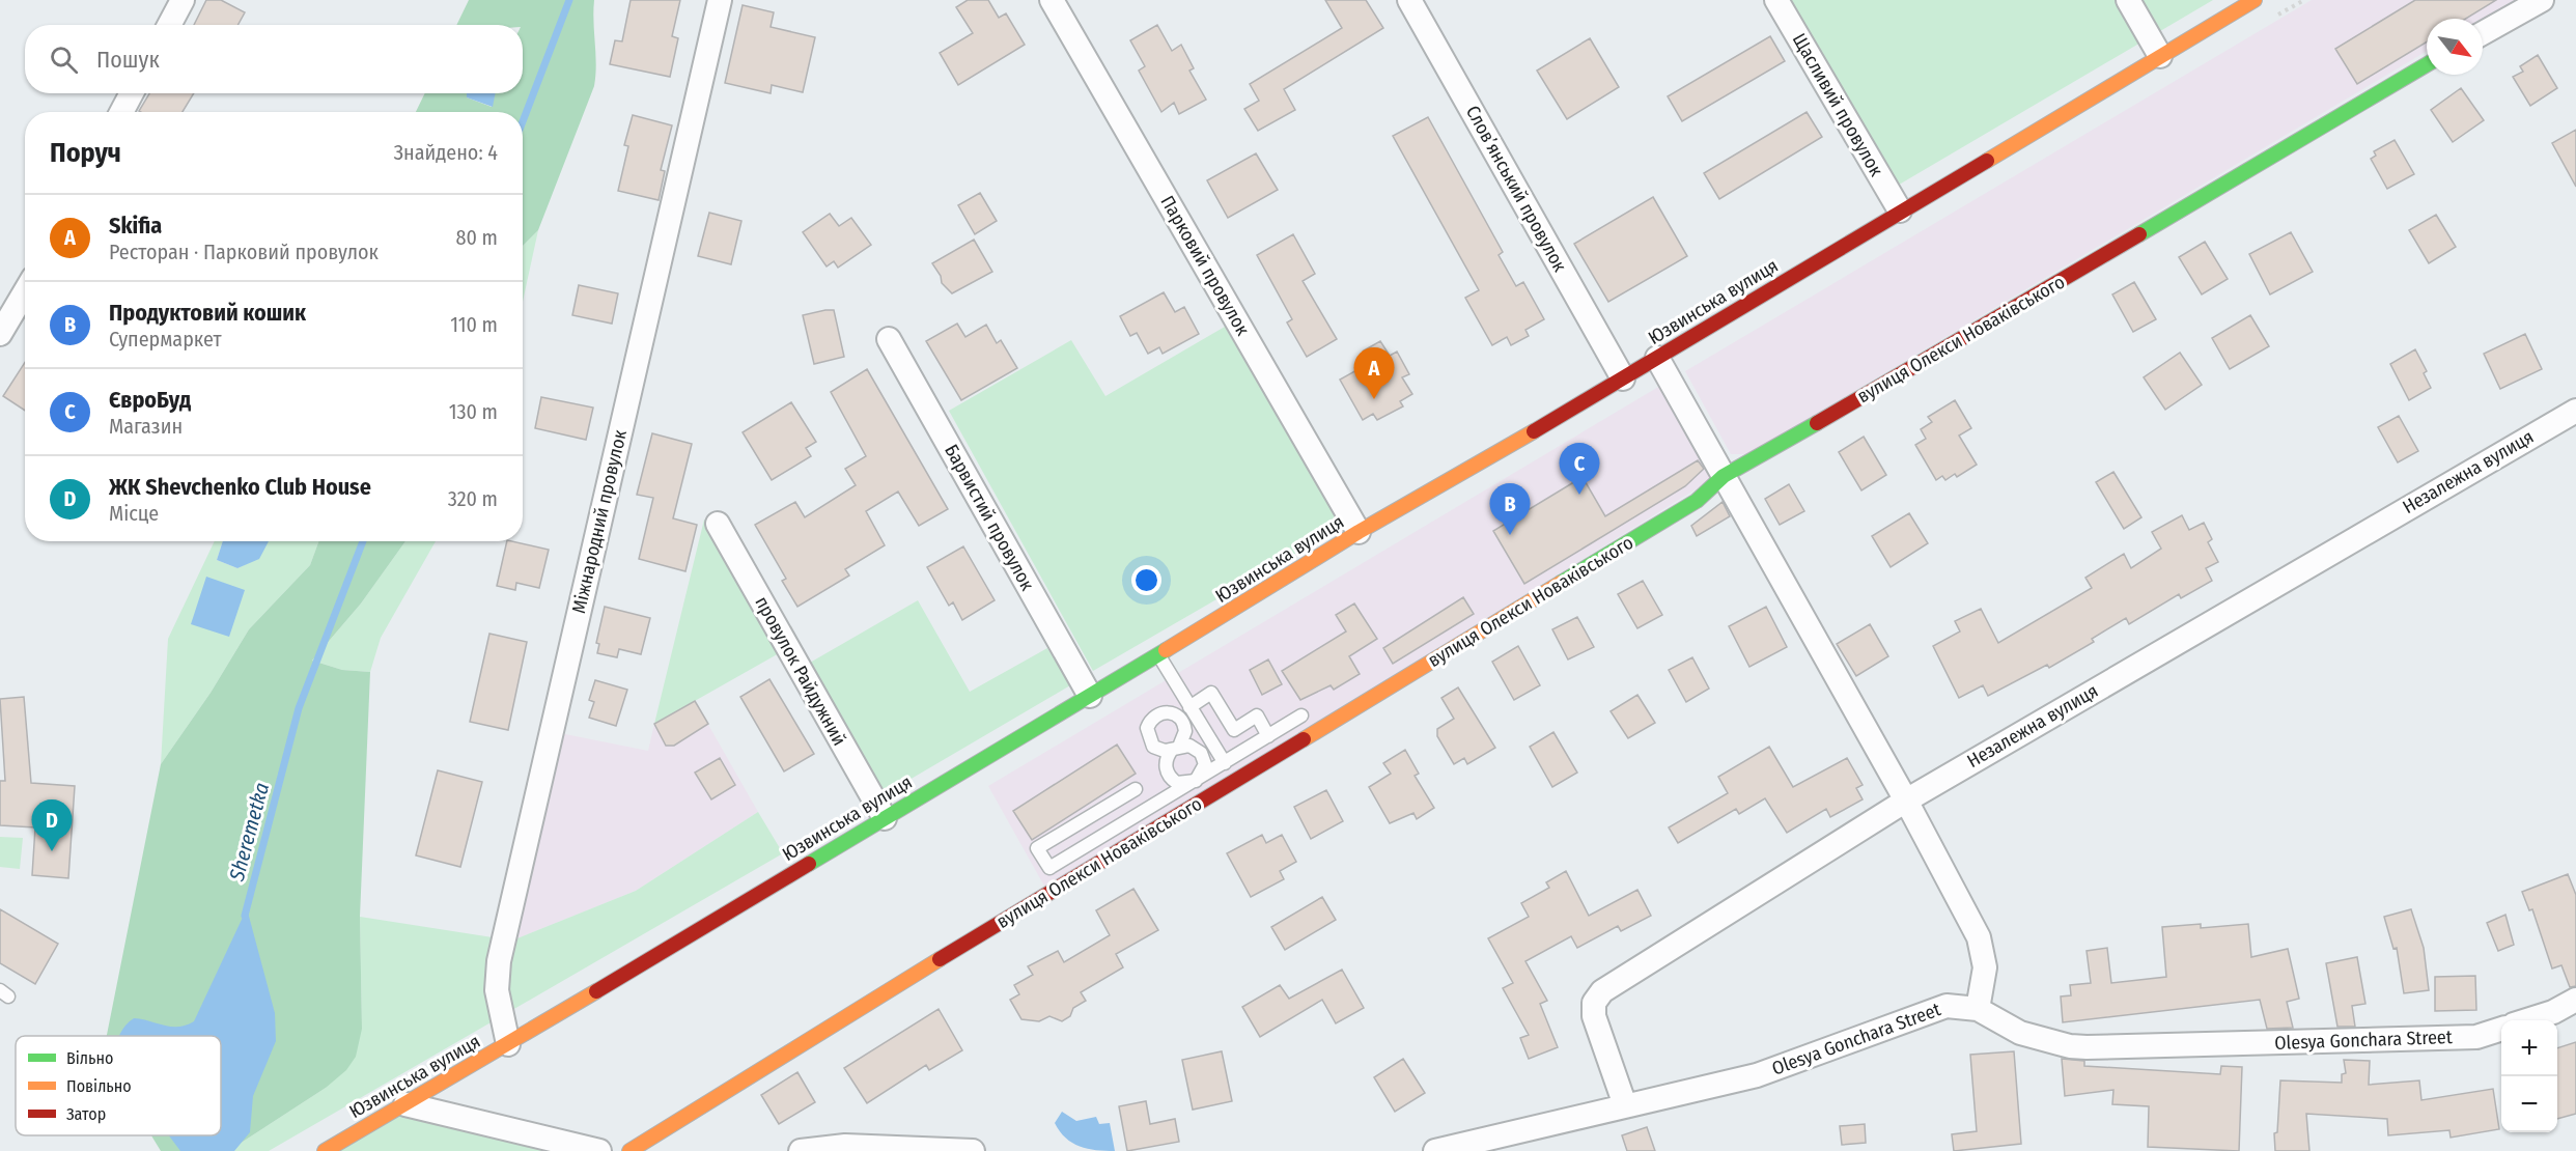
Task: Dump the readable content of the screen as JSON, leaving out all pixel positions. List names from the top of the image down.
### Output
{
  "streets": {
    "main road": ["Юзвинська вулиця", "вулиця Олекси Новаківського"],
    "street": [
      "Щасливий провулок",
      "Словʼянський провулок",
      "Парковий провулок",
      "Незалежна вулиця",
      "Барвистий провулок",
      "Міжнародний провулок",
      "провулок Райдужний",
      "Olesya Gonchara Street"
    ]
  },
  "crossings": [
    ["Щасливий провулок", "Юзвинська вулиця"],
    ["Словʼянський провулок", "Юзвинська вулиця"],
    ["Парковий провулок", "Юзвинська вулиця"],
    ["Юзвинська вулиця", "Барвистий провулок"],
    ["Юзвинська вулиця", "Міжнародний провулок"],
    ["Юзвинська вулиця", "провулок Райдужний"],
    ["Незалежна вулиця", "Olesya Gonchara Street"]
  ],
  "water": ["Sheremetka"],
  "legend": ["Вільно", "Повільно", "Затор"],
  "north": "bottom right",
  "page": {
    "search": "Пошук",
    "heading": ["Поруч", "Знайдено: 4"],
    "list": [
      {
        "mark": "A",
        "name": "Skifia",
        "note": "Ресторан · Парковий провулок",
        "value": "80 m"
      },
      {
        "mark": "B",
        "name": "Продуктовий кошик",
        "note": "Супермаркет",
        "value": "110 m"
      },
      {
        "mark": "C",
        "name": "ЄвроБуд",
        "note": "Магазин",
        "value": "130 m"
      },
      {
        "mark": "D",
        "name": "ЖК Shevchenko Club House",
        "note": "Місце",
        "value": "320 m"
      }
    ],
    "pins": [
      "A",
      "C",
      "B",
      "D"
    ],
    "map_buttons": ["+", "−"]
  }
}
